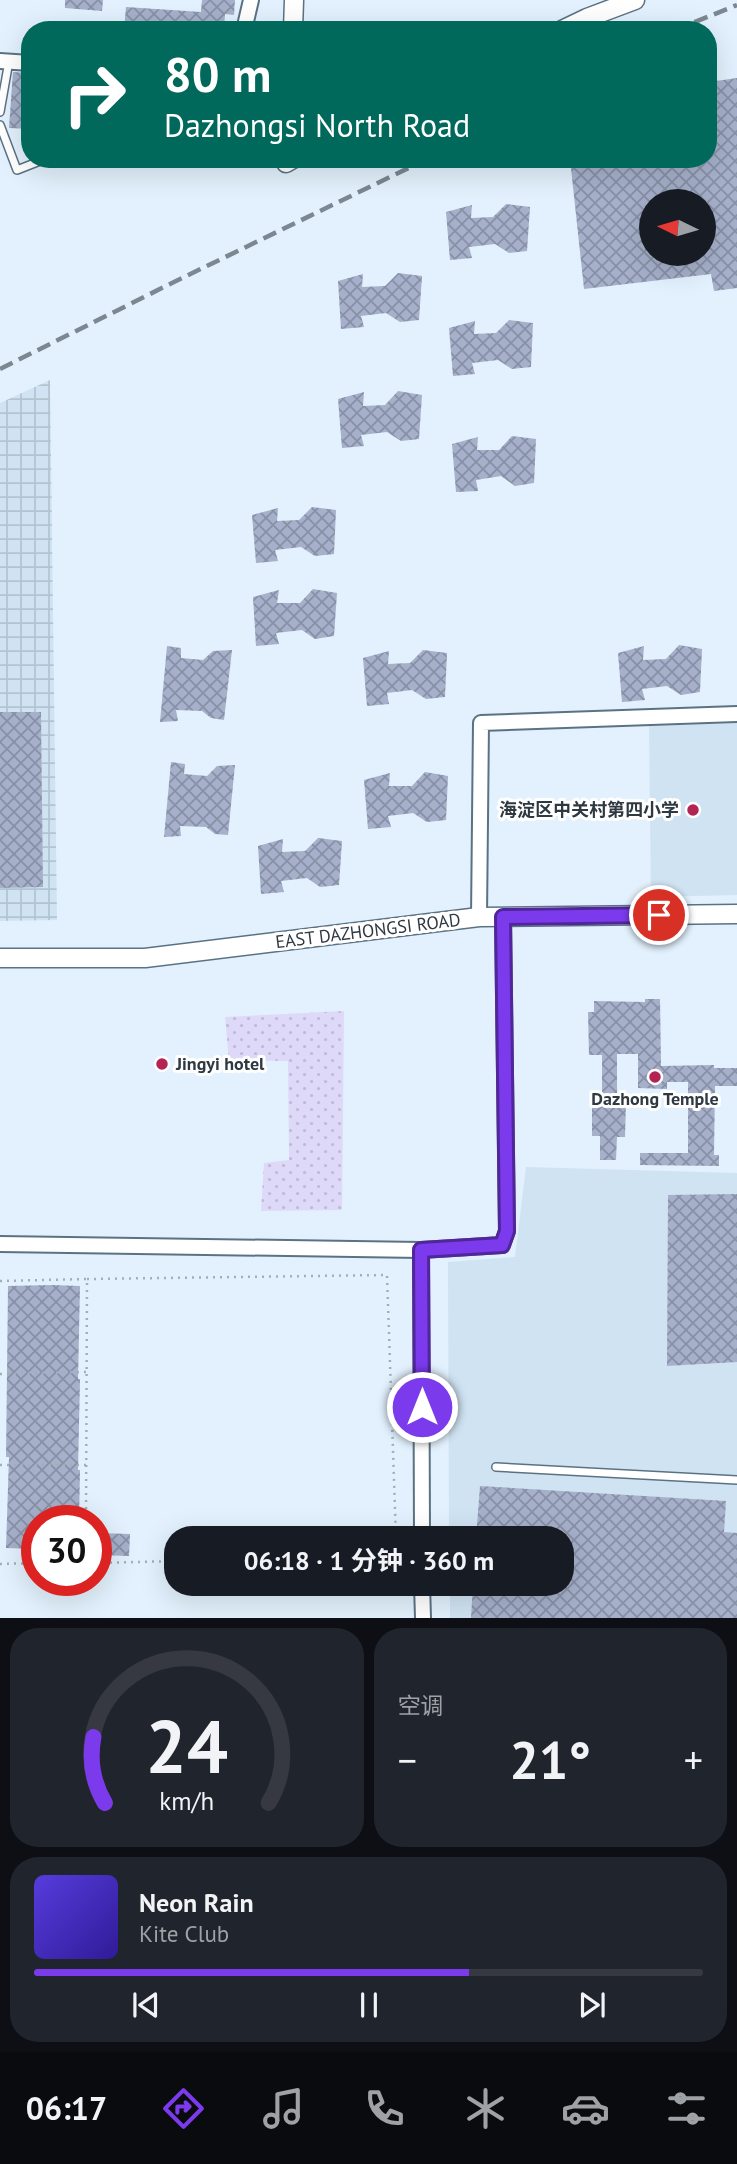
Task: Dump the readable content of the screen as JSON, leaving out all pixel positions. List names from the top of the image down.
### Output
{
  "streets": {
    "street": ["EAST DAZHONGSI ROAD"]
  },
  "places": ["海淀区中关村第四小学", "Jingyi hotel", "Dazhong Temple"],
  "north": "left",
  "page": {
    "turn": ["80 m", "Dazhongsi North Road"],
    "limit": "30",
    "trip": "06:18 · 1 分钟 · 360 m",
    "tile": "空调",
    "heat": ["−", "21°", "+"],
    "song": ["Neon Rain", "Kite Club"],
    "tabs": "06:17",
    "gauge": ["24", "km/h"]
  }
}
